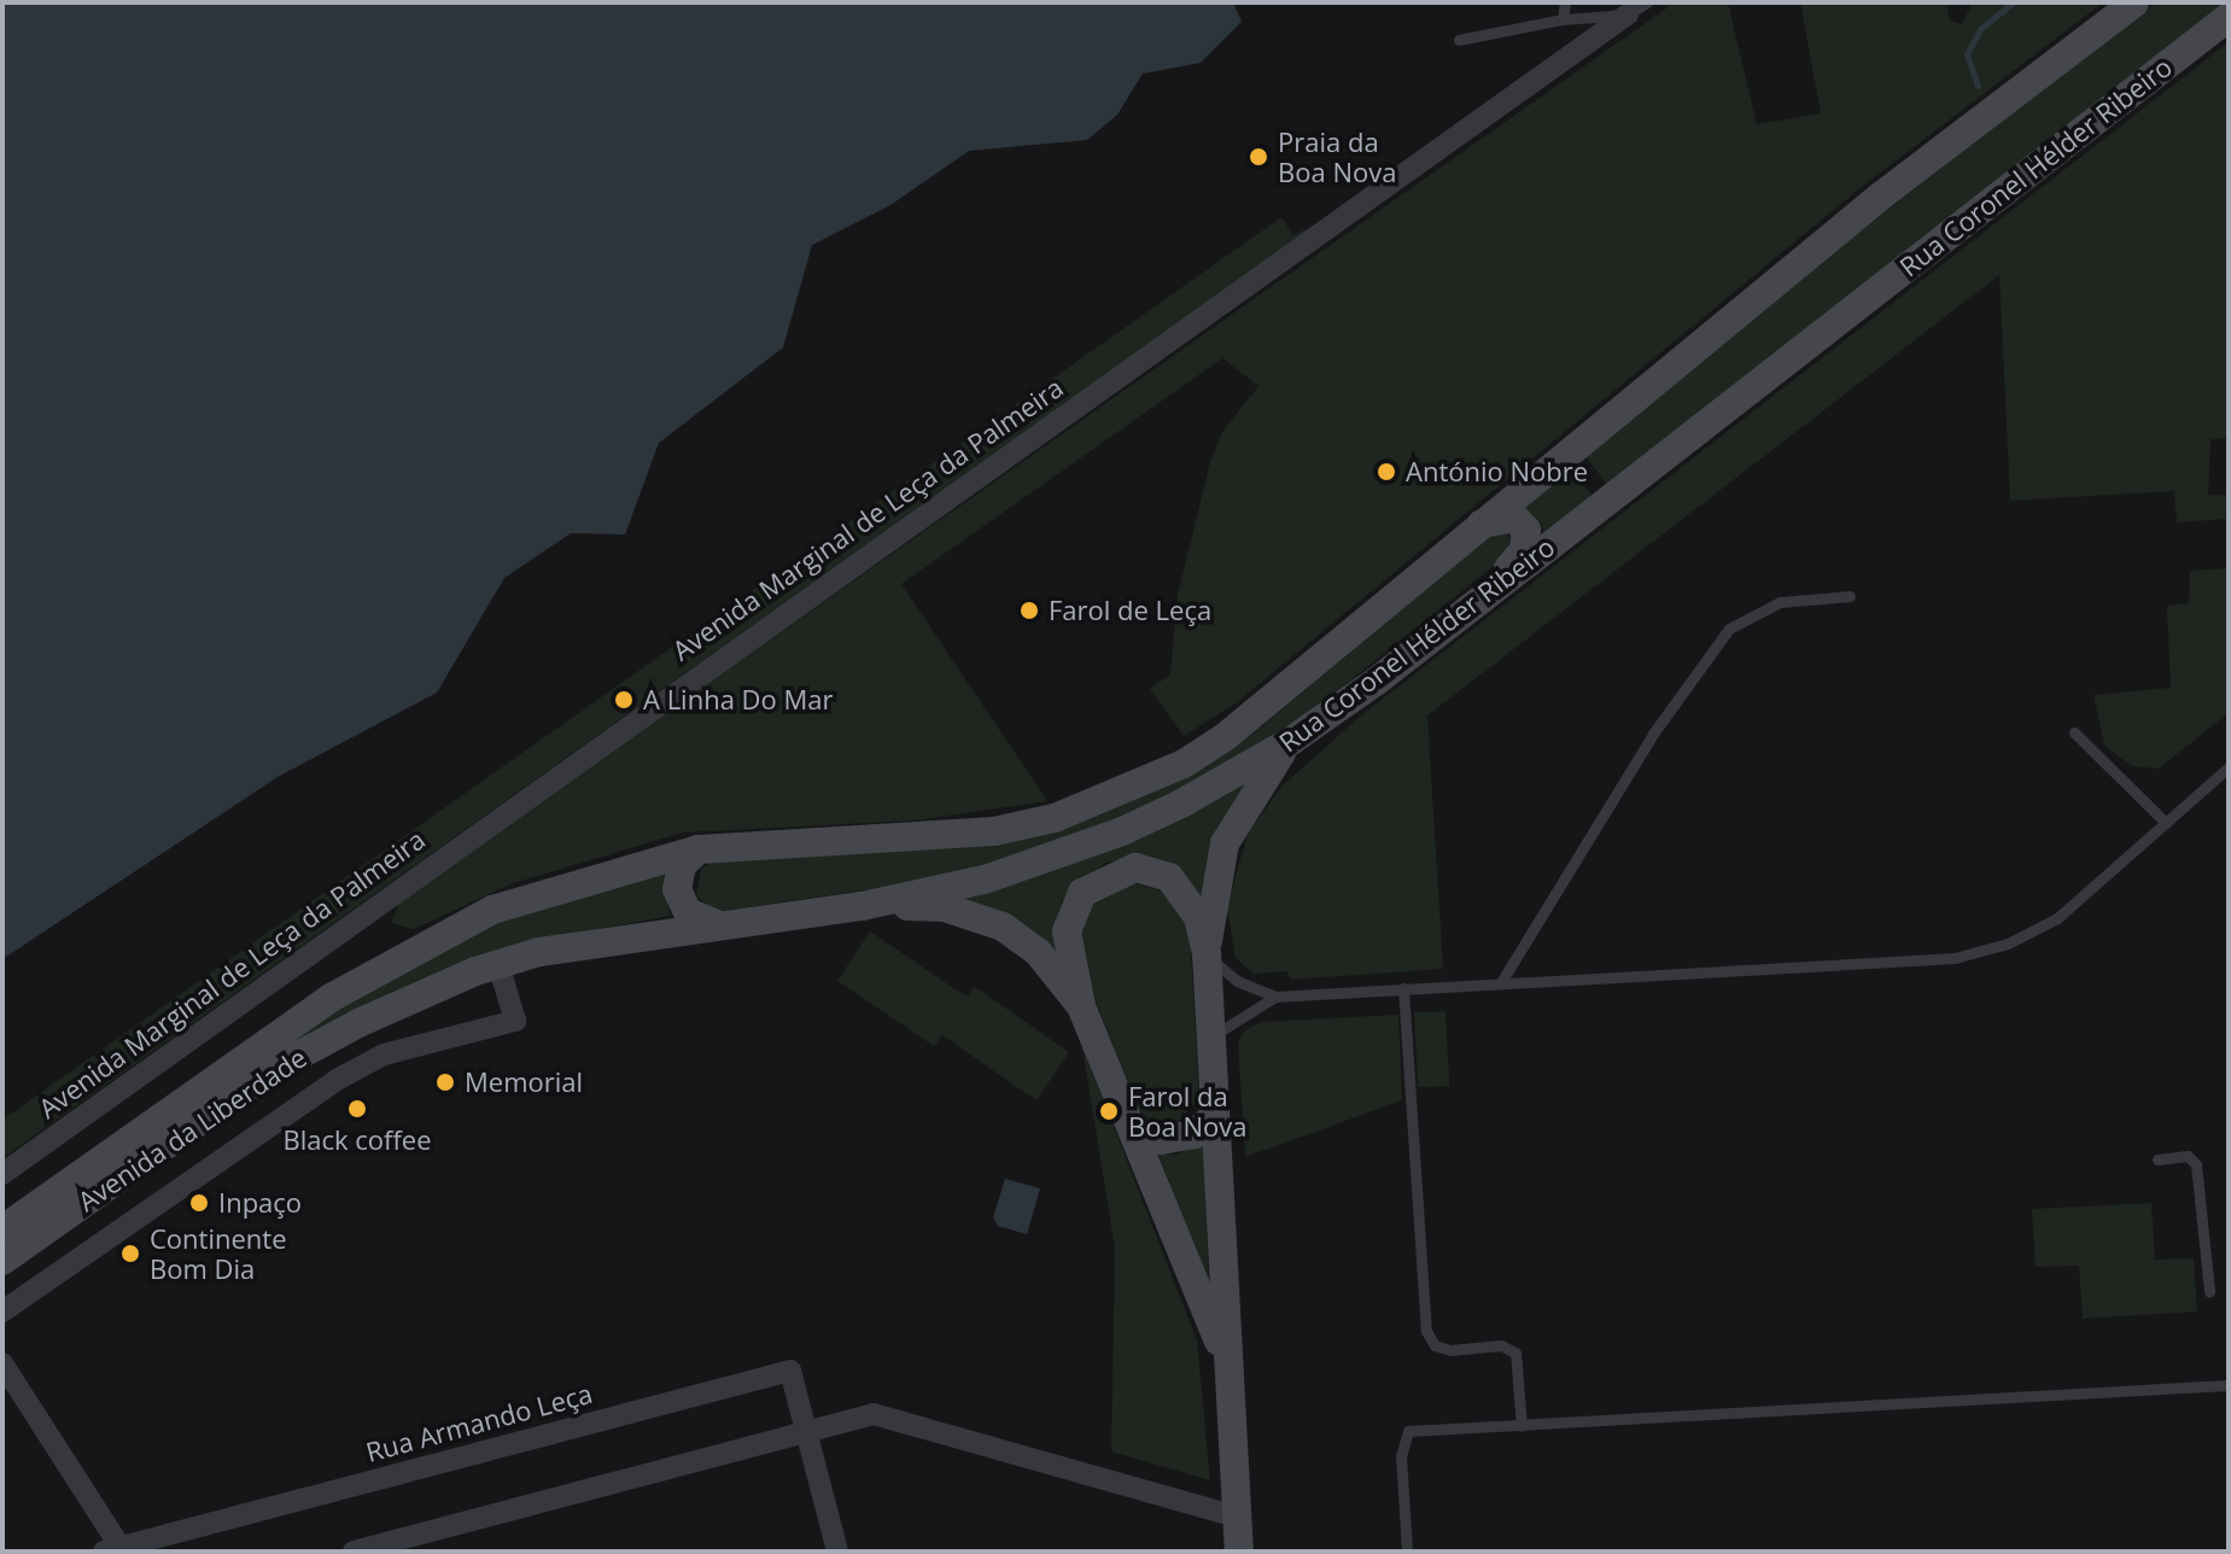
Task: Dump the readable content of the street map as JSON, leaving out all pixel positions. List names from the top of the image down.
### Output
{
  "streets": {
    "main road": ["Rua Coronel Hélder Ribeiro", "Avenida da Liberdade"],
    "street": ["Avenida Marginal de Leça da Palmeira", "Rua Armando Leça"]
  },
  "crossings": [
    ["Rua Coronel Hélder Ribeiro", "Avenida da Liberdade"]
  ],
  "places": [
    "Praia da Boa Nova",
    "António Nobre",
    "Farol de Leça",
    "A Linha Do Mar",
    "Memorial",
    "Black coffee",
    "Farol da Boa Nova",
    "Inpaço",
    "Continente Bom Dia"
  ]
}
